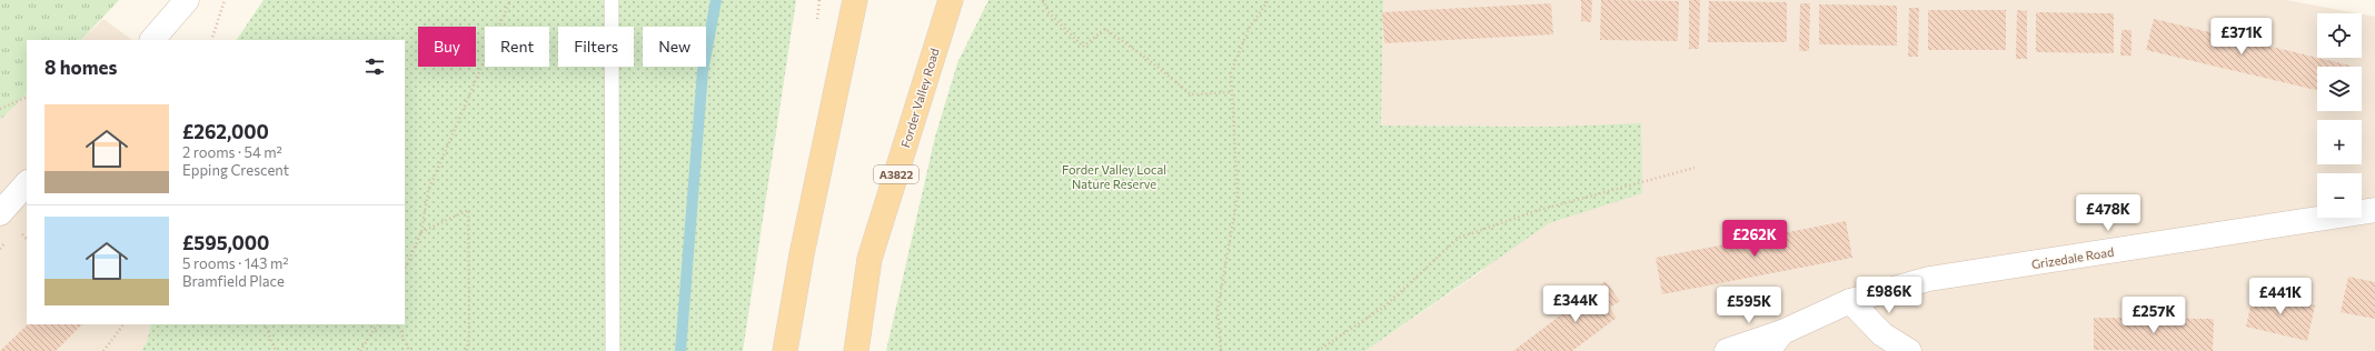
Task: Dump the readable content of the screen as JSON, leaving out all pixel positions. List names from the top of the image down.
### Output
{
  "streets": {
    "main road": ["Forder Valley Road", "A3822"],
    "street": ["Grizedale Road"]
  },
  "parks": ["Forder Valley Local Nature Reserve"],
  "page": {
    "map_buttons": ["+", "−"],
    "price": [
      "£371K",
      "£478K",
      "£262K",
      "£986K",
      "£441K",
      "£344K",
      "£595K",
      "£257K"
    ],
    "chip": [
      "Buy",
      "Rent",
      "Filters",
      "New"
    ],
    "heading": "8 homes",
    "list": [
      {
        "name": "£262,000",
        "note": "2 rooms · 54 m² · Epping Crescent"
      },
      {
        "name": "£595,000",
        "note": "5 rooms · 143 m² · Bramfield Place"
      }
    ]
  }
}
